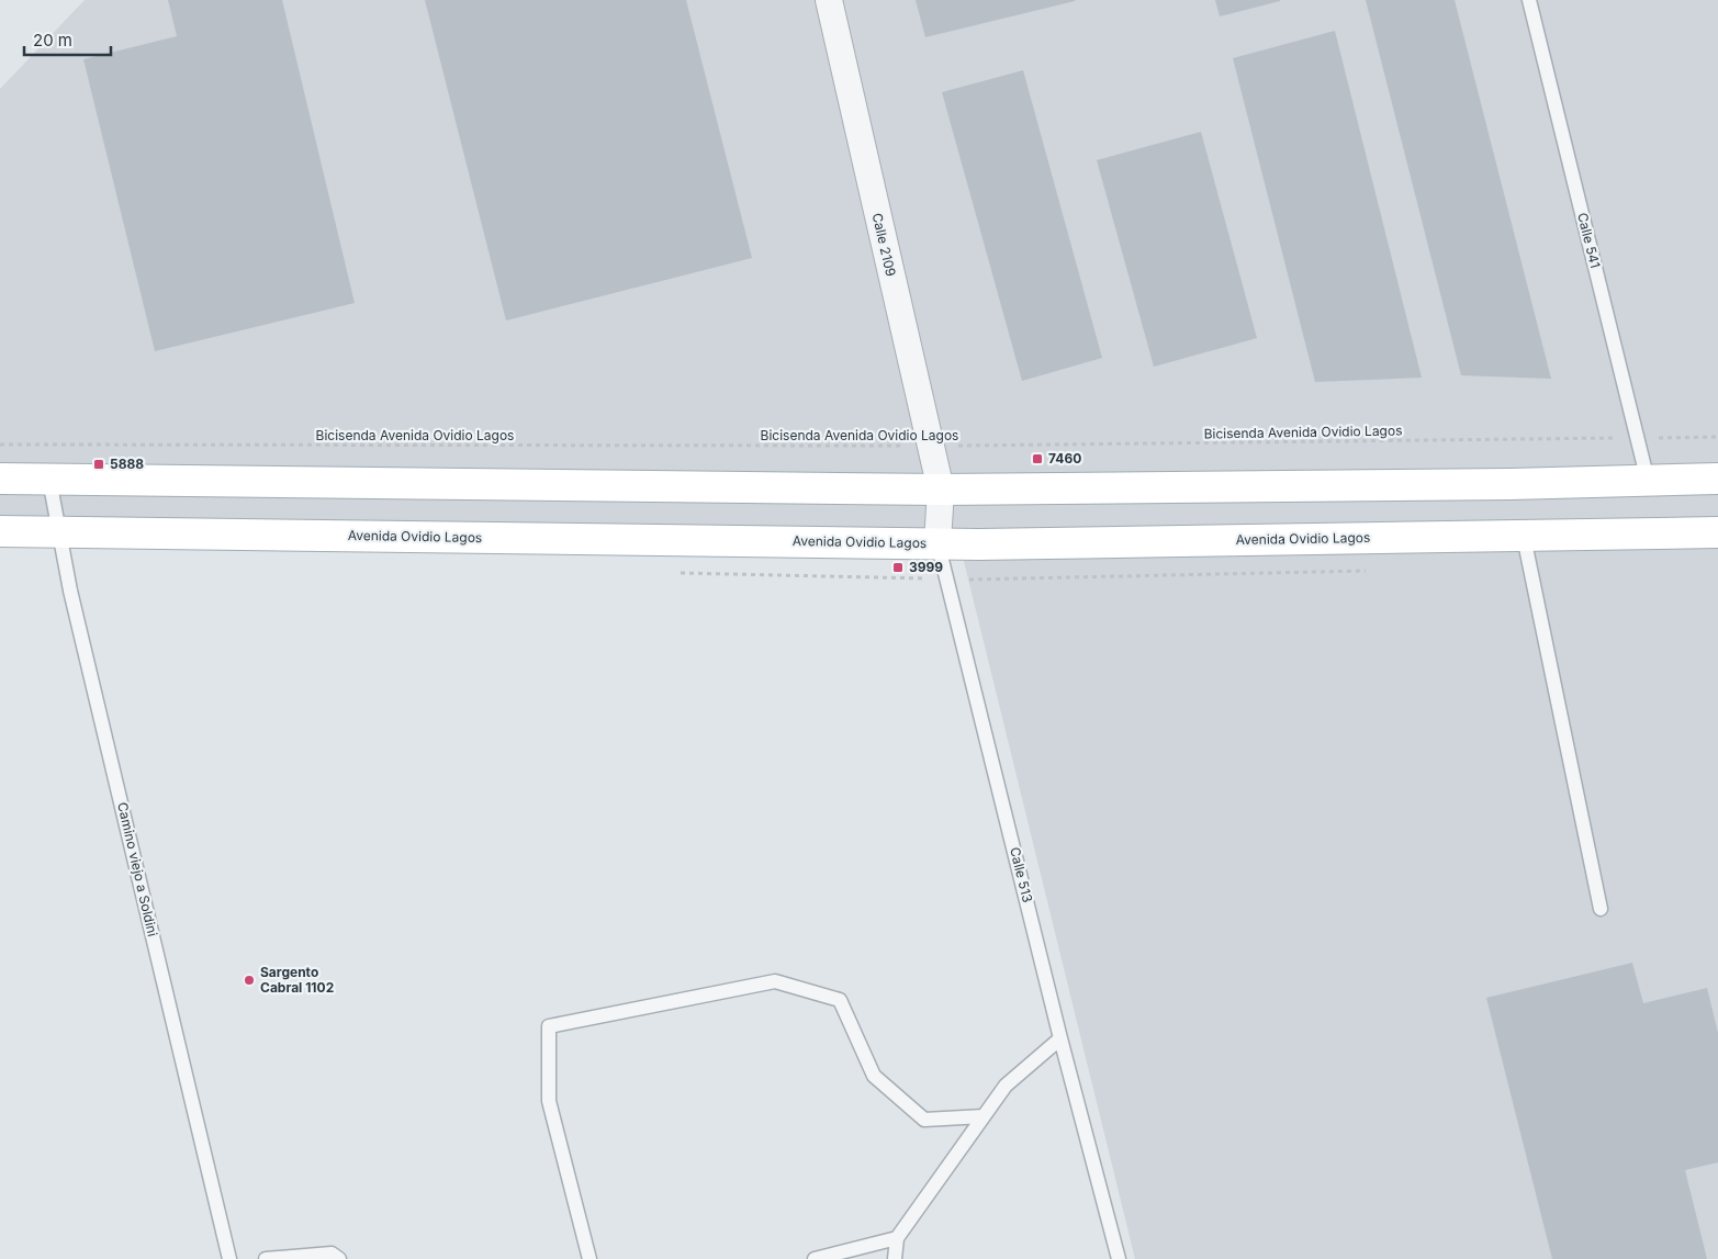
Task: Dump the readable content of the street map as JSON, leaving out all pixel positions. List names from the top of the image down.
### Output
{
  "streets": {
    "main road": ["Avenida Ovidio Lagos"],
    "street": ["Calle 2109", "Calle 513"],
    "lane": ["Calle 541", "Camino viejo a Soldini"],
    "path": ["Bicisenda Avenida Ovidio Lagos"]
  },
  "crossings": [
    ["Calle 541", "Bicisenda Avenida Ovidio Lagos"],
    ["Calle 2109", "Bicisenda Avenida Ovidio Lagos"],
    ["Calle 2109", "Calle 513"],
    ["Avenida Ovidio Lagos", "Camino viejo a Soldini"],
    ["Avenida Ovidio Lagos", "Calle 513"]
  ],
  "places": {
    "transit": ["7460", "5888", "3999"],
    "other": ["Sargento Cabral 1102"]
  },
  "scale_bar": "20 m"
}
